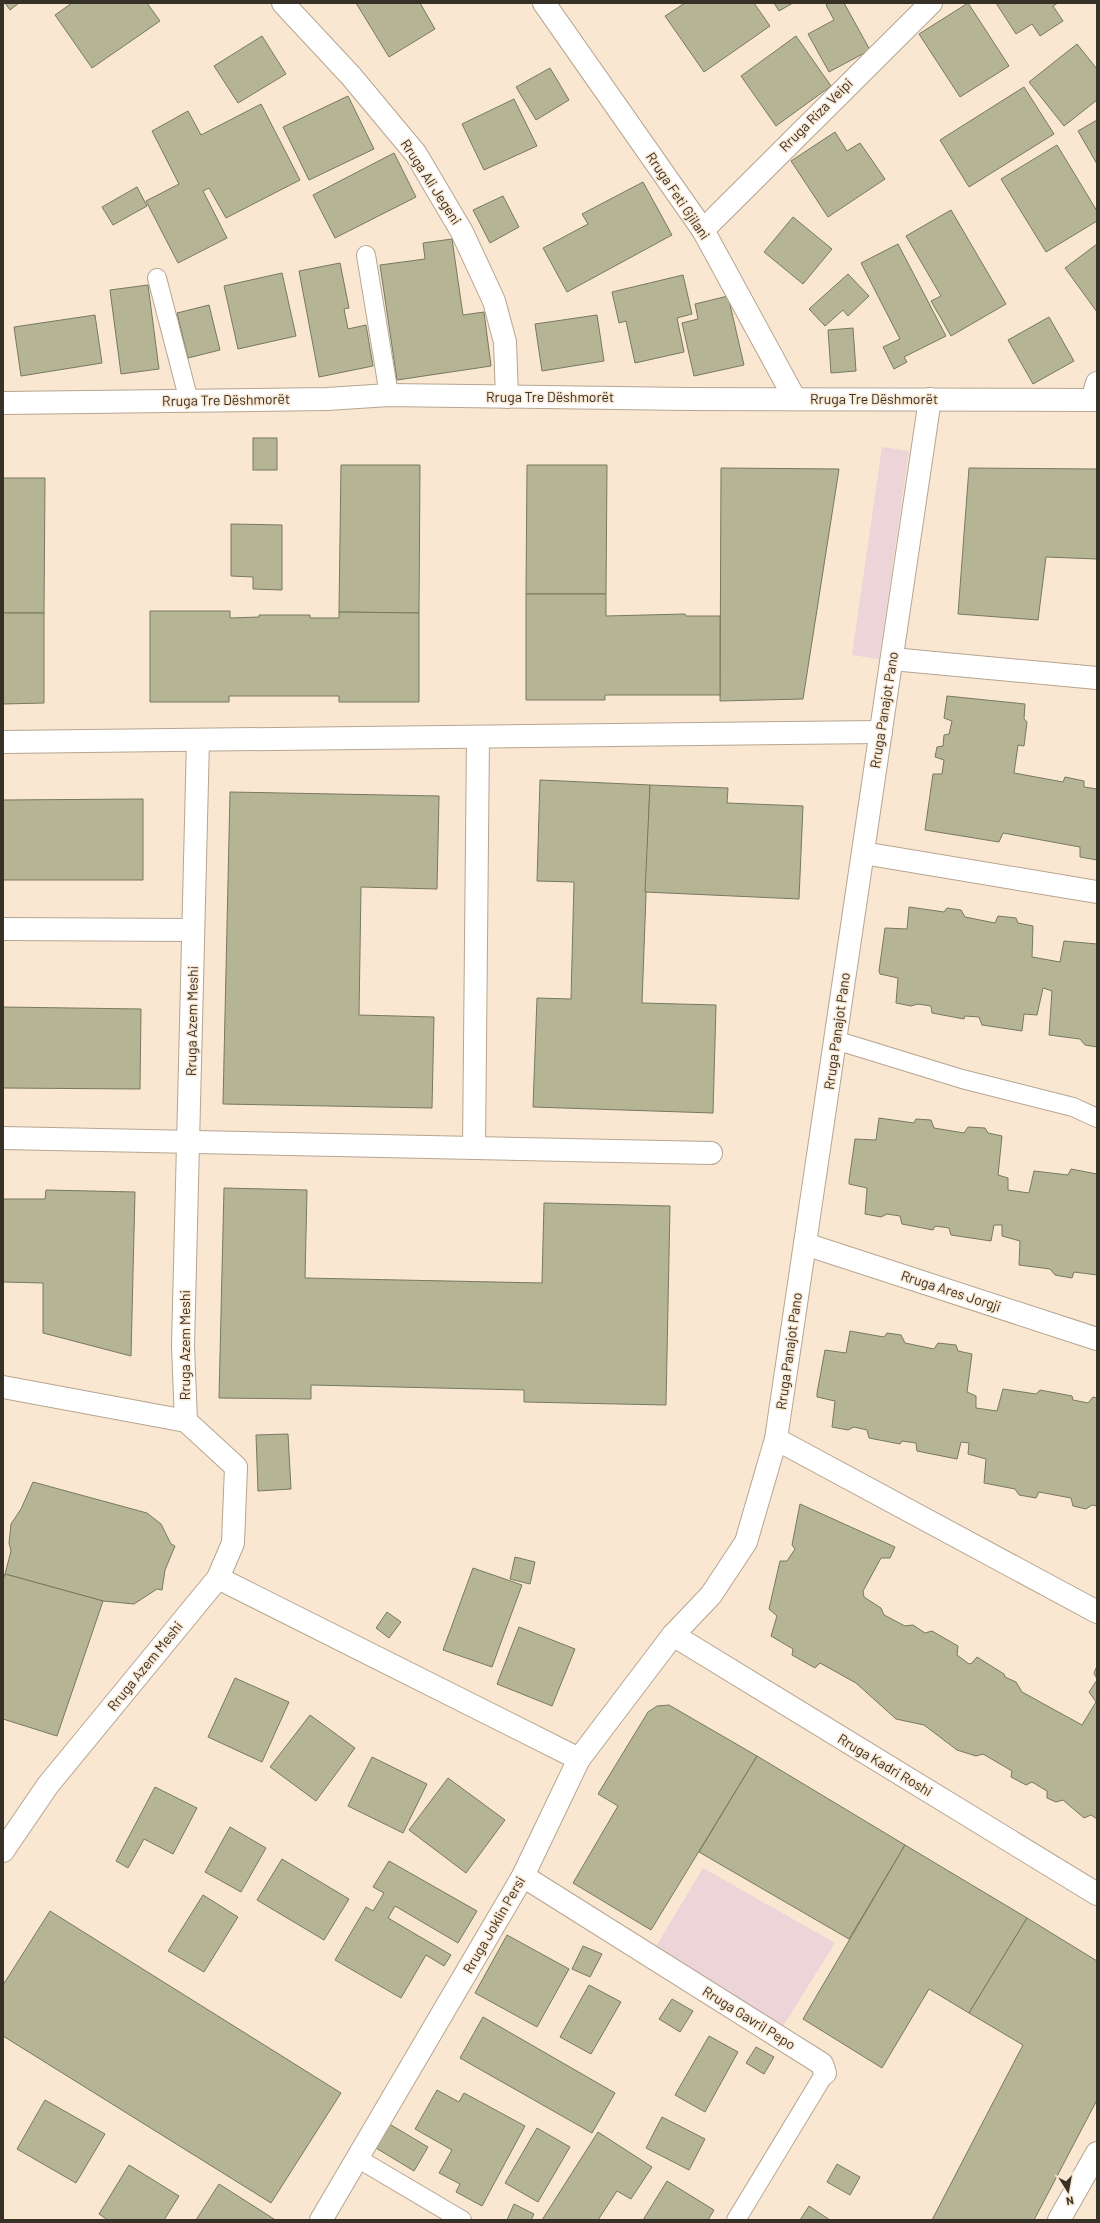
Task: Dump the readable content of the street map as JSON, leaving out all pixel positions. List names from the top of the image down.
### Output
{
  "streets": {
    "street": [
      "Rruga Riza Veipi",
      "Rruga Ali Jegeni",
      "Rruga Feti Gjilani",
      "Rruga Tre Dëshmorët",
      "Rruga Panajot Pano",
      "Rruga Azem Meshi",
      "Rruga Ares Jorgji",
      "Rruga Kadri Roshi",
      "Rruga Joklin Persi",
      "Rruga Gavril Pepo"
    ]
  },
  "crossings": [
    ["Rruga Riza Veipi", "Rruga Feti Gjilani"],
    ["Rruga Ali Jegeni", "Rruga Tre Dëshmorët"],
    ["Rruga Feti Gjilani", "Rruga Tre Dëshmorët"],
    ["Rruga Tre Dëshmorët", "Rruga Panajot Pano"],
    ["Rruga Panajot Pano", "Rruga Ares Jorgji"],
    ["Rruga Panajot Pano", "Rruga Kadri Roshi"],
    ["Rruga Panajot Pano", "Rruga Joklin Persi"],
    ["Rruga Kadri Roshi", "Rruga Joklin Persi"],
    ["Rruga Joklin Persi", "Rruga Gavril Pepo"]
  ],
  "north": "bottom"
}
